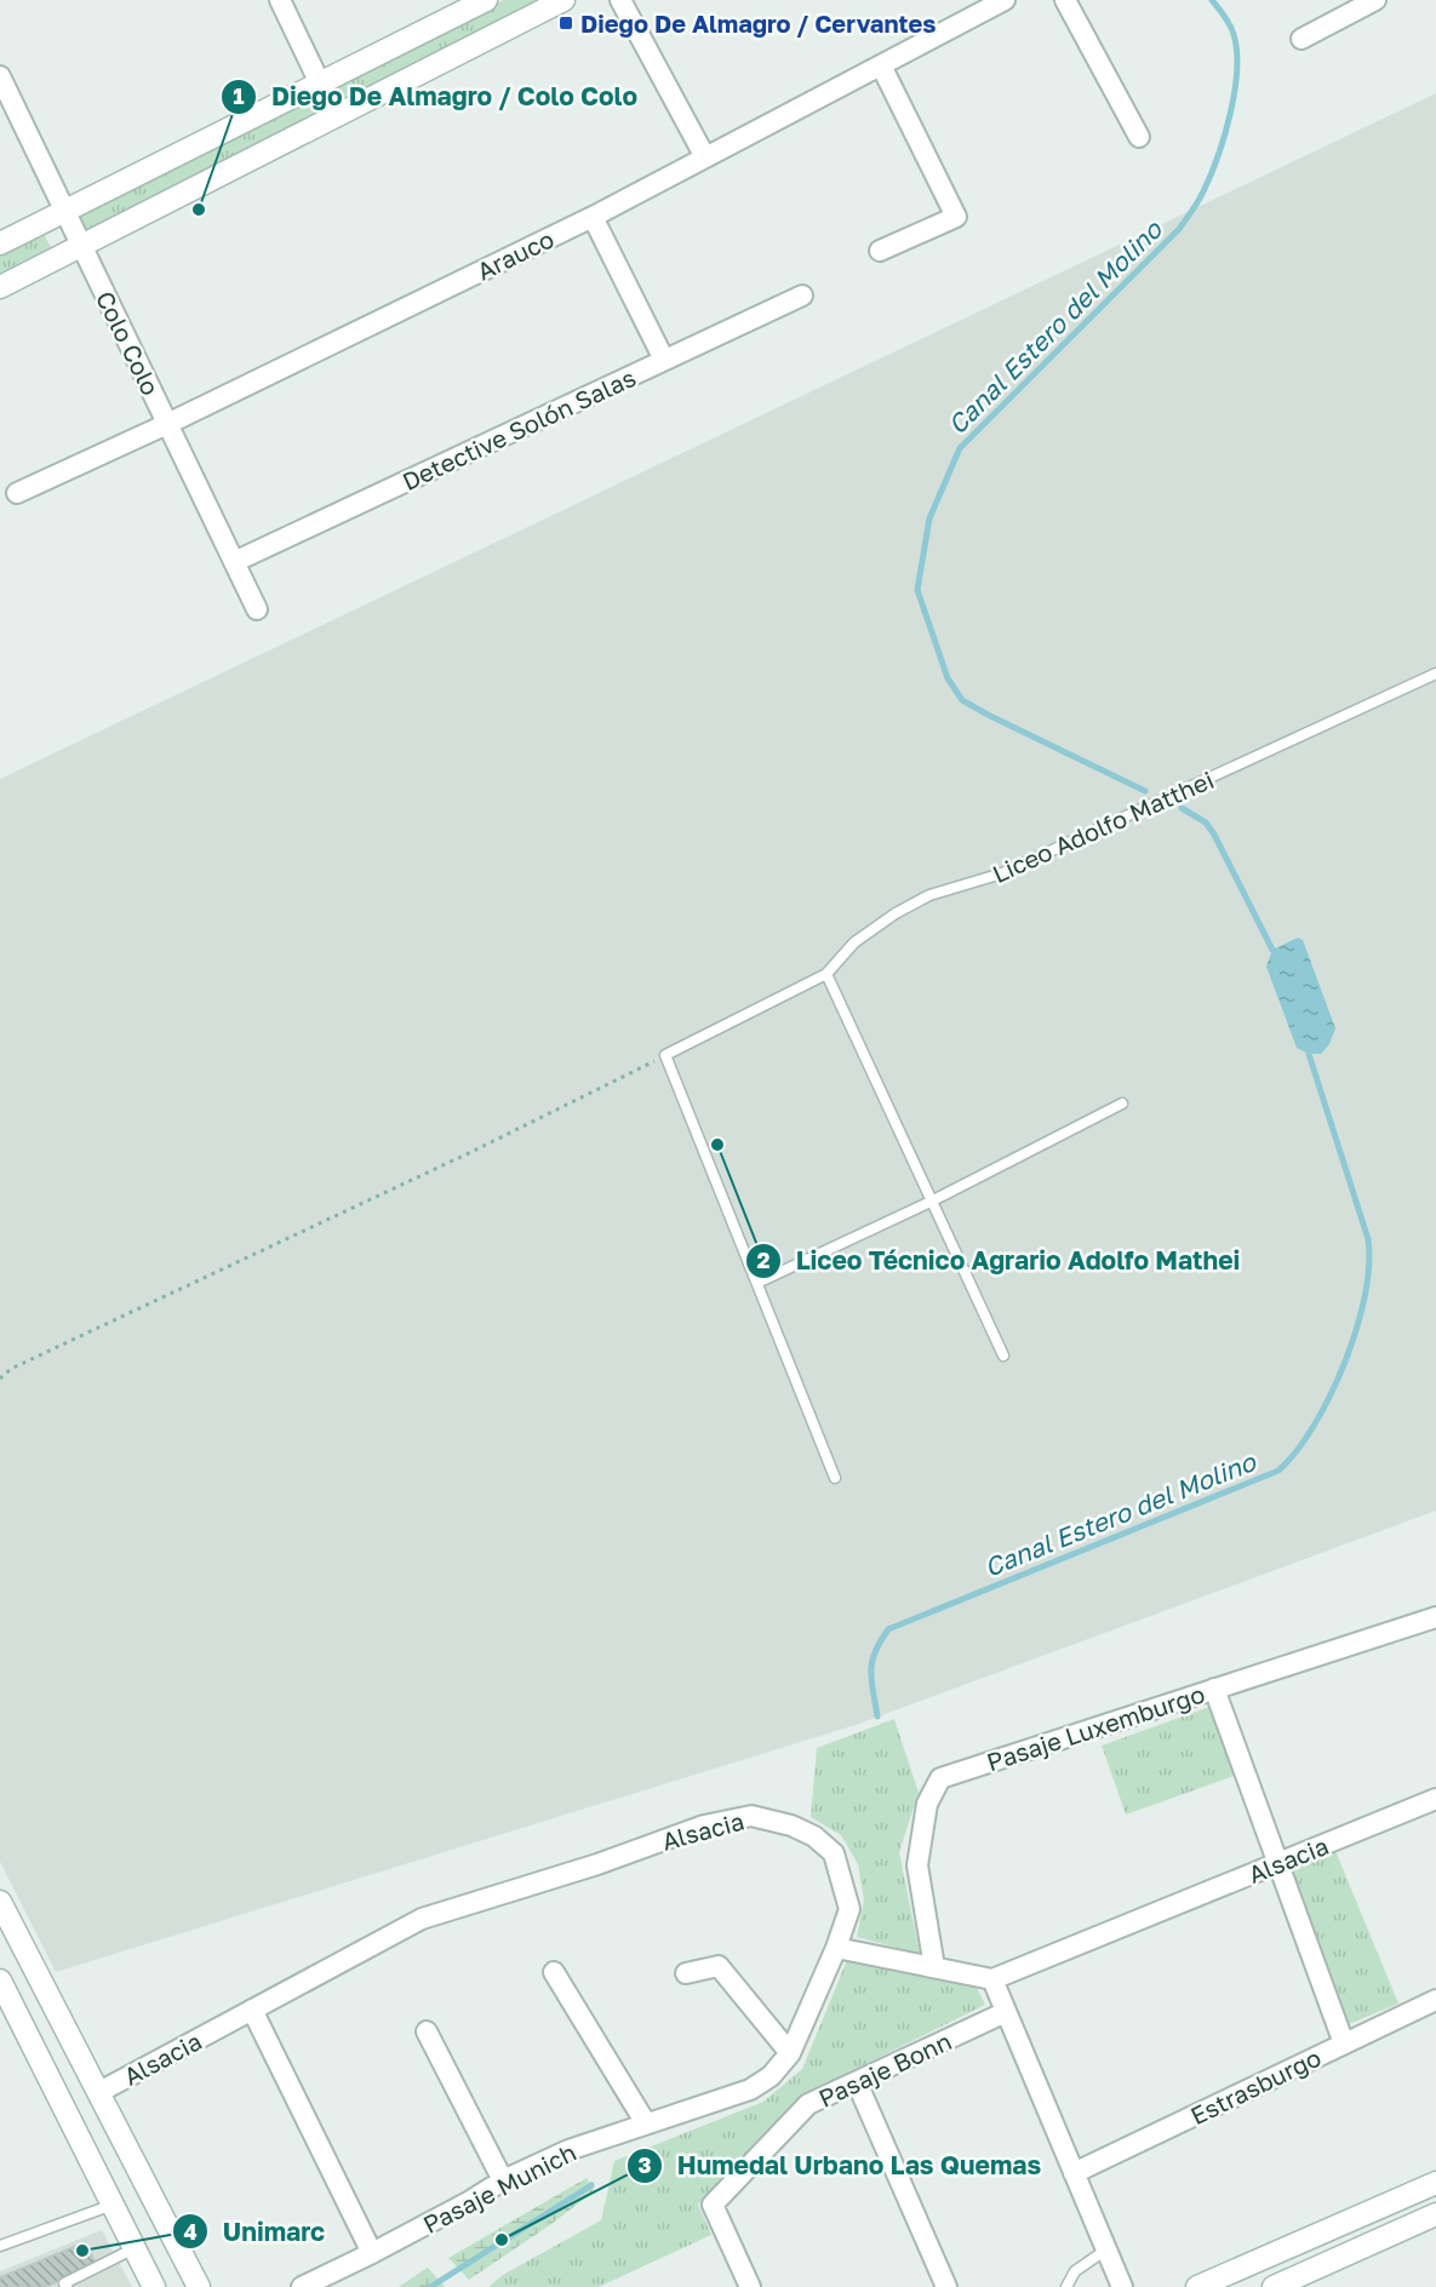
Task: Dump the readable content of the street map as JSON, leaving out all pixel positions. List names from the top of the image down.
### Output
{
  "streets": {
    "street": [
      "Arauco",
      "Colo Colo",
      "Detective Solón Salas",
      "Pasaje Luxemburgo",
      "Alsacia",
      "Pasaje Bonn",
      "Estrasburgo",
      "Pasaje Munich"
    ],
    "lane": ["Liceo Adolfo Matthei"]
  },
  "crossings": [
    ["Arauco", "Colo Colo"],
    ["Colo Colo", "Detective Solón Salas"],
    ["Alsacia", "Pasaje Munich"]
  ],
  "water": ["Canal Estero del Molino"],
  "places": {
    "transit": ["Diego De Almagro / Cervantes"],
    "other": [
      "Diego De Almagro / Colo Colo",
      "Liceo Técnico Agrario Adolfo Mathei",
      "Humedal Urbano Las Quemas",
      "Unimarc"
    ]
  }
}
